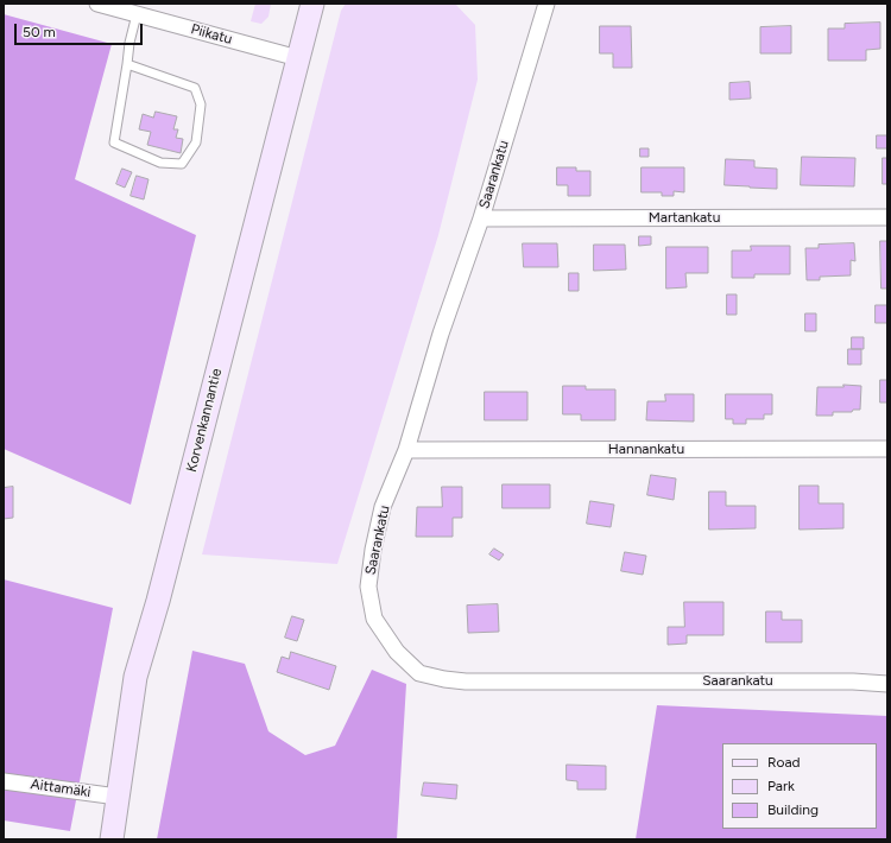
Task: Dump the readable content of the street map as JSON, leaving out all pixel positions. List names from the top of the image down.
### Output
{
  "streets": {
    "main road": ["Korvenkannantie"],
    "street": [
      "Piikatu",
      "Saarankatu",
      "Martankatu",
      "Hannankatu",
      "Aittamäki"
    ]
  },
  "crossings": [
    ["Piikatu", "Korvenkannantie"],
    ["Saarankatu", "Martankatu"],
    ["Saarankatu", "Hannankatu"],
    ["Korvenkannantie", "Aittamäki"]
  ],
  "legend": ["Road", "Park", "Building"],
  "scale_bar": "50 m"
}
